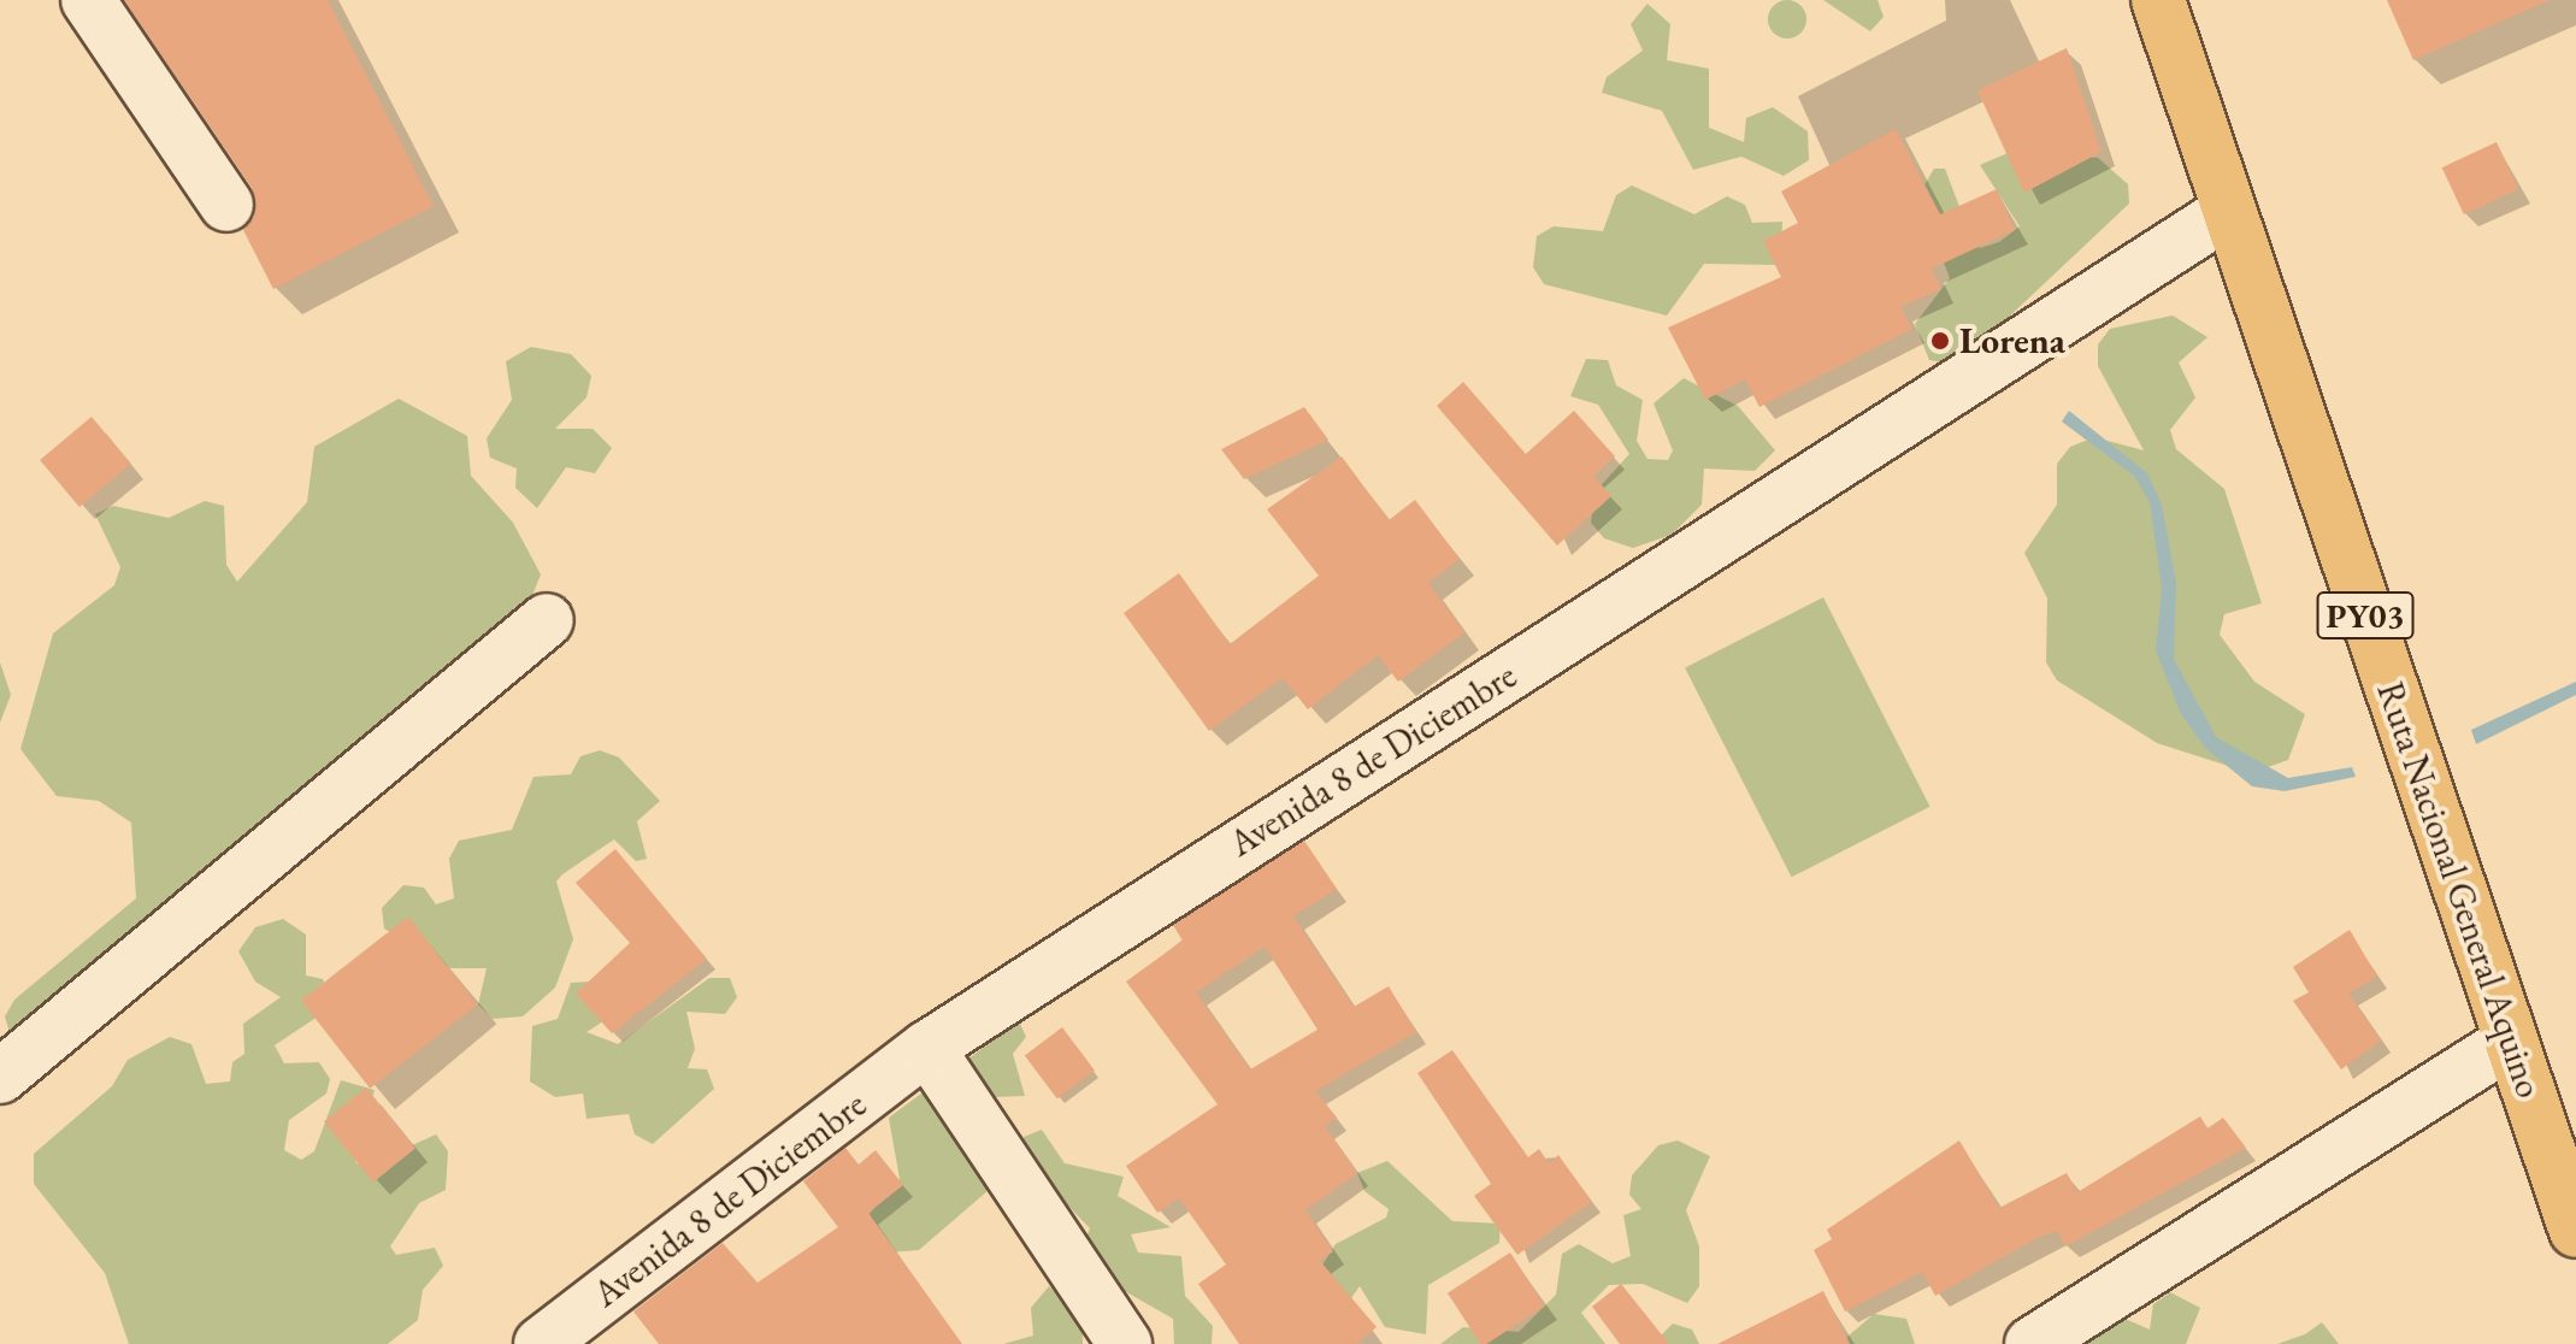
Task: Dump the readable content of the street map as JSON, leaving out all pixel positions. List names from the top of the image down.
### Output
{
  "streets": {
    "highway": ["PY03", "Ruta Nacional General Aquino"],
    "street": ["Avenida 8 de Diciembre"]
  },
  "crossings": [
    ["Avenida 8 de Diciembre", "Ruta Nacional General Aquino"]
  ],
  "places": ["Lorena"]
}
